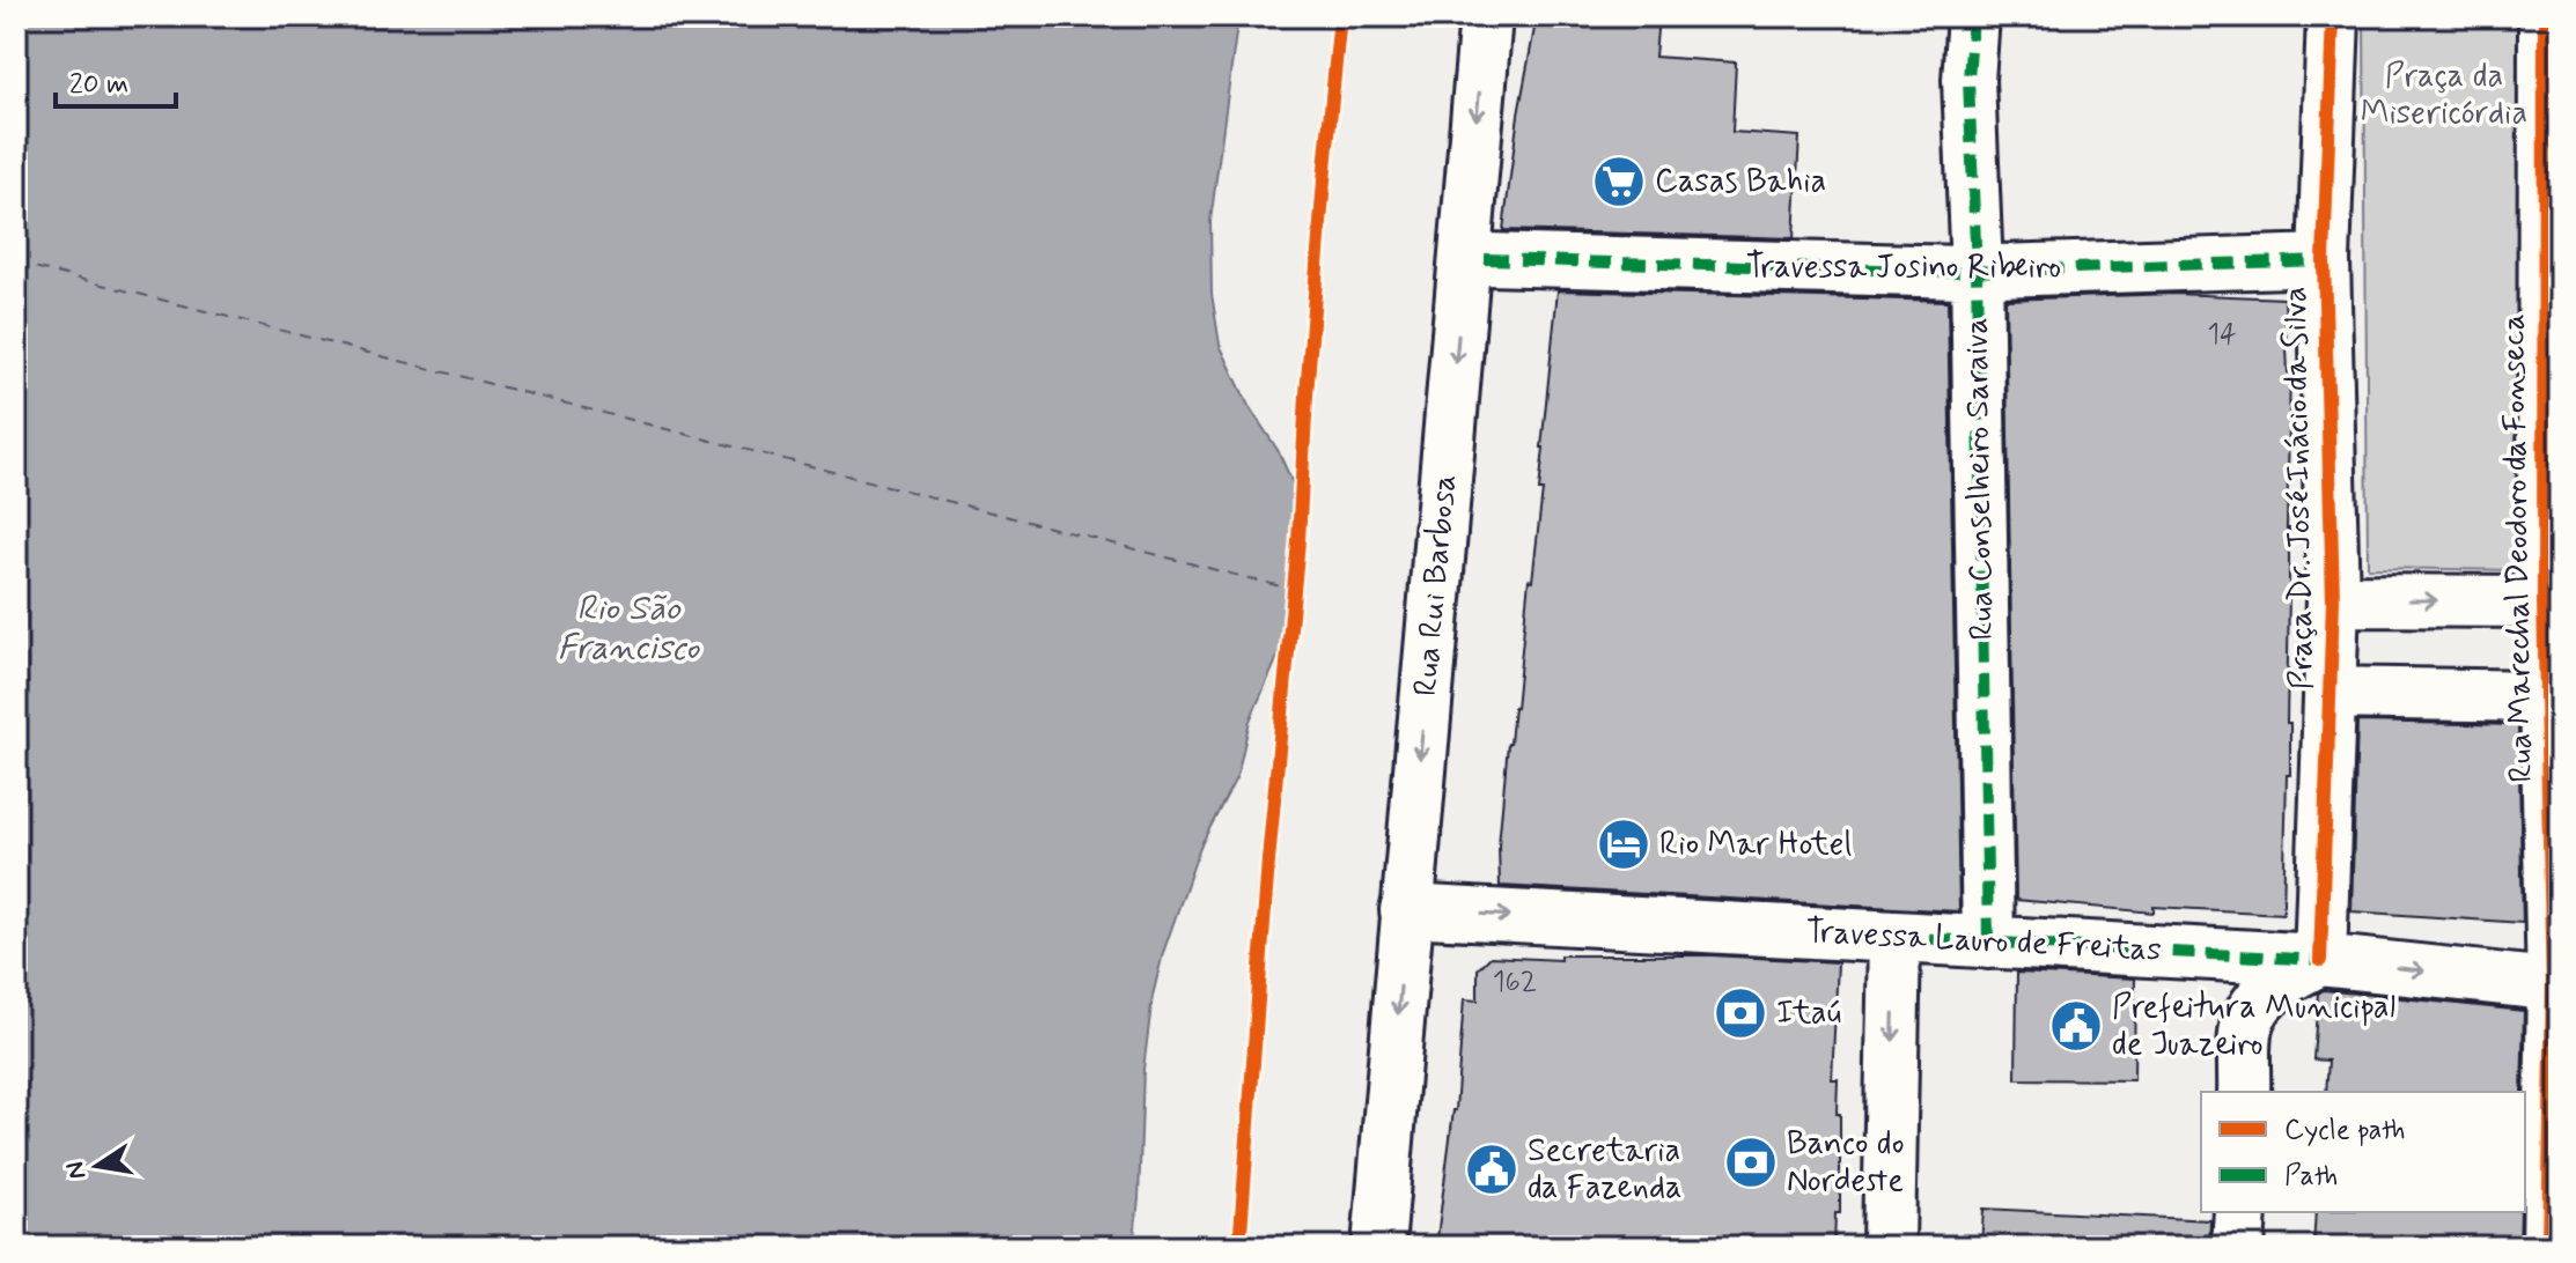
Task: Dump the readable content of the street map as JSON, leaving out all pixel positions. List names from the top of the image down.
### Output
{
  "streets": {
    "street": [
      "Travessa Josino Ribeiro",
      "Rua Conselheiro Saraiva",
      "Praça Dr. José Inácio da Silva",
      "Rua Marechal Deodoro da Fonseca",
      "Rua Rui Barbosa",
      "Travessa Lauro de Freitas"
    ]
  },
  "crossings": [
    ["Travessa Josino Ribeiro", "Rua Conselheiro Saraiva"],
    ["Travessa Josino Ribeiro", "Praça Dr. José Inácio da Silva"],
    ["Travessa Josino Ribeiro", "Rua Rui Barbosa"],
    ["Rua Conselheiro Saraiva", "Travessa Lauro de Freitas"],
    ["Praça Dr. José Inácio da Silva", "Rua Marechal Deodoro da Fonseca"],
    ["Praça Dr. José Inácio da Silva", "Travessa Lauro de Freitas"],
    ["Rua Marechal Deodoro da Fonseca", "Travessa Lauro de Freitas"],
    ["Rua Rui Barbosa", "Travessa Lauro de Freitas"]
  ],
  "one_way": ["Rua Rui Barbosa", "Travessa Lauro de Freitas"],
  "water": ["Rio São Francisco"],
  "parks": ["Praça da Misericórdia"],
  "places": {
    "supermarket": ["Casas Bahia"],
    "hotel": ["Rio Mar Hotel"],
    "bank": ["Itaú", "Banco do Nordeste"],
    "public building": ["Prefeitura Municipal de Juazeiro", "Secretaria da Fazenda"]
  },
  "house_numbers": ["14", "162"],
  "legend": ["Cycle path", "Path"],
  "scale_bar": "20 m",
  "north": "left"
}
